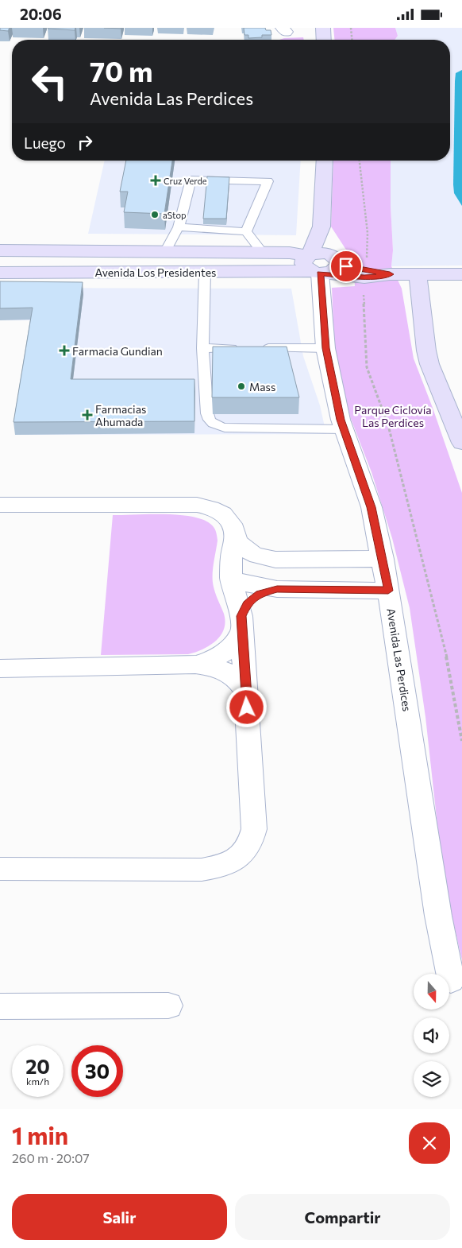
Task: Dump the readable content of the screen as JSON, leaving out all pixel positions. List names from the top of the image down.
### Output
{
  "streets": {
    "street": ["Avenida Los Presidentes", "Avenida Las Perdices"]
  },
  "crossings": [
    ["Avenida Los Presidentes", "Avenida Las Perdices"]
  ],
  "parks": ["Parque Ciclovía Las Perdices"],
  "places": {
    "health": ["Cruz Verde", "Farmacia Gundian", "Farmacias Ahumada"],
    "other": ["aStop", "Mass"]
  },
  "north": "bottom",
  "page": {
    "status": "20:06",
    "turn": ["70 m", "Avenida Las Perdices"],
    "then": "Luego",
    "speed": "20 km/h",
    "limit": "30",
    "heading": ["1 min", "260 m · 20:07"],
    "buttons": ["Salir", "Compartir"]
  }
}
